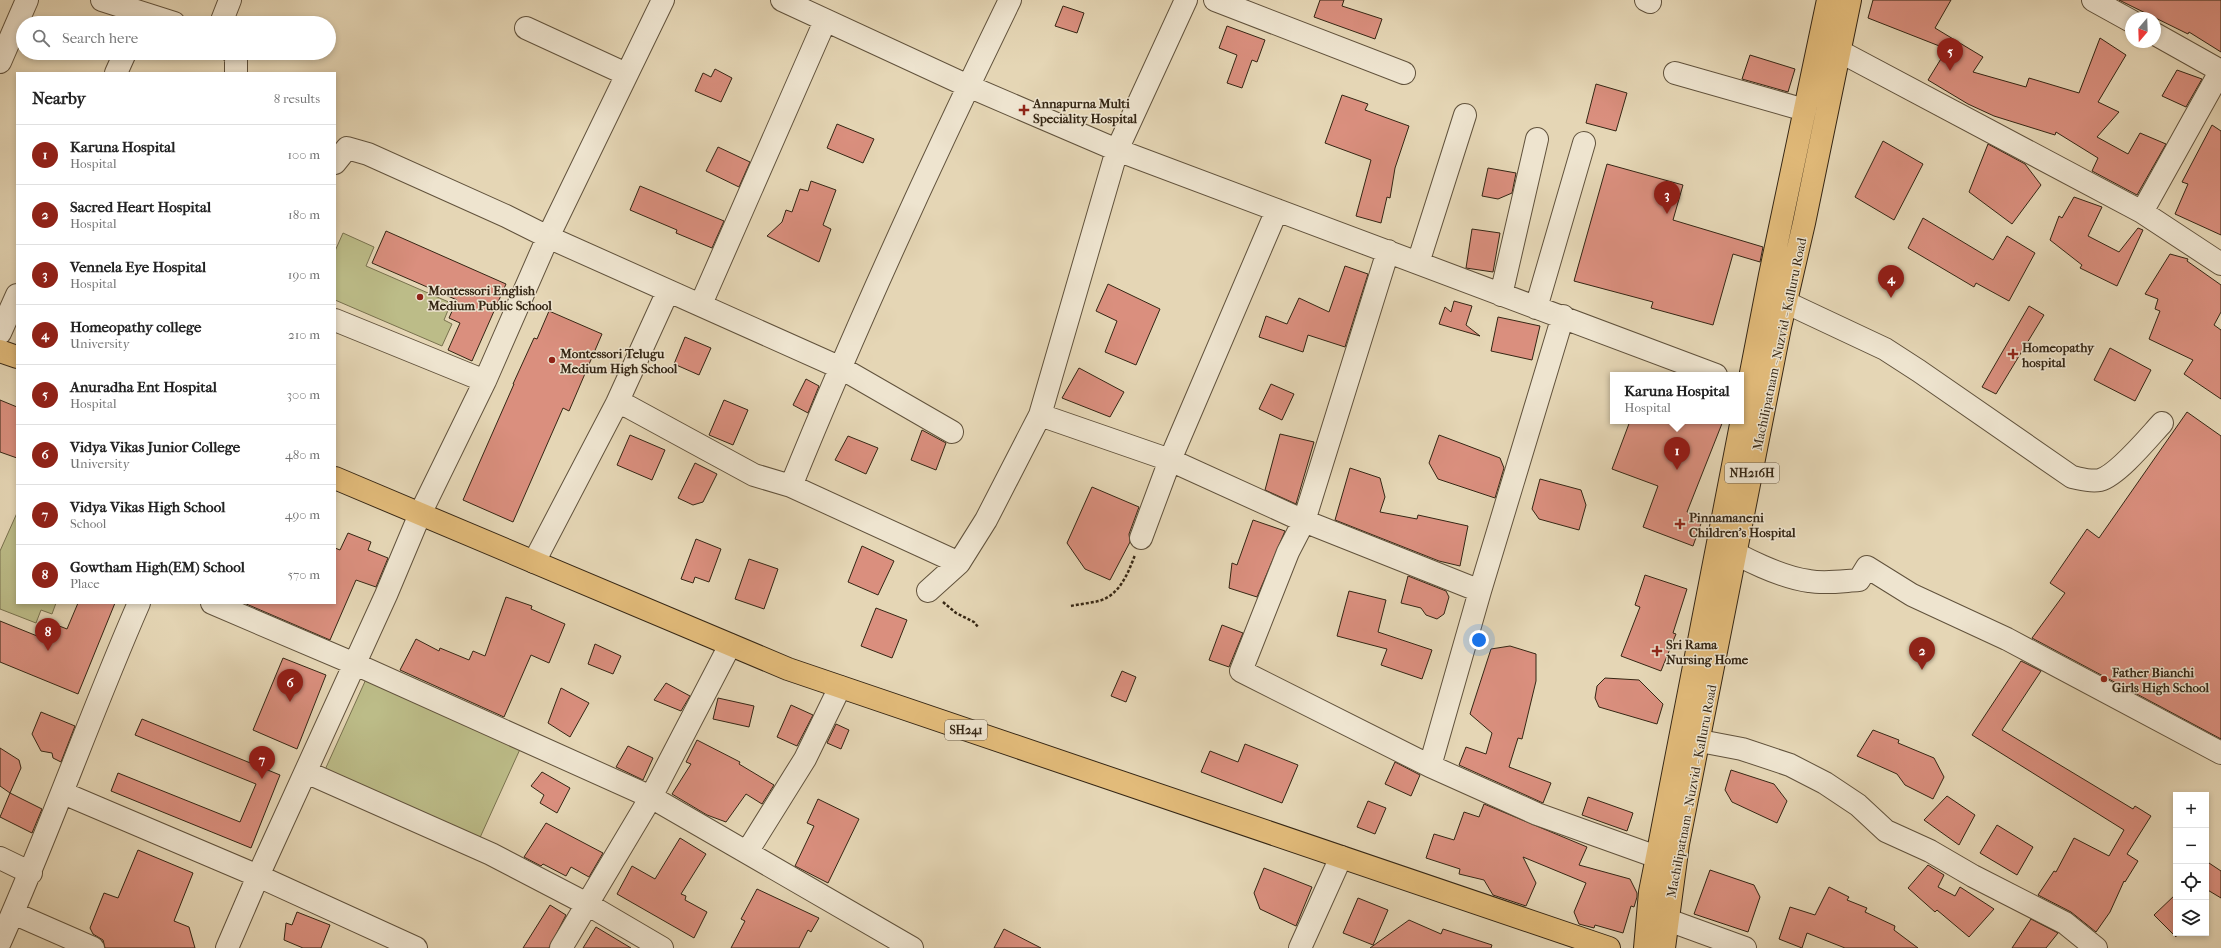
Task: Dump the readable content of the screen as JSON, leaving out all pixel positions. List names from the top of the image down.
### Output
{
  "streets": {
    "main road": ["Machilipatnam - Nuzvid - Kalluru Road", "NH216H", "SH241"]
  },
  "places": {
    "health": [
      "Annapurna Multi Speciality Hospital",
      "Homeopathy hospital",
      "Pinnamaneni Children's Hospital",
      "Sri Rama Nursing Home"
    ],
    "other": ["Montessori English Medium Public School", "Montessori Telugu Medium High School", "Father Bianchi Girls High School"]
  },
  "north": "bottom",
  "page": {
    "search": "Search here",
    "pins": [
      "5",
      "3",
      "4",
      "1",
      "8",
      "2",
      "6",
      "7"
    ],
    "heading": ["Nearby", "8 results"],
    "list": [
      {
        "mark": "1",
        "name": "Karuna Hospital",
        "note": "Hospital",
        "value": "100 m"
      },
      {
        "mark": "2",
        "name": "Sacred Heart Hospital",
        "note": "Hospital",
        "value": "180 m"
      },
      {
        "mark": "3",
        "name": "Vennela Eye Hospital",
        "note": "Hospital",
        "value": "190 m"
      },
      {
        "mark": "4",
        "name": "Homeopathy college",
        "note": "University",
        "value": "210 m"
      },
      {
        "mark": "5",
        "name": "Anuradha Ent Hospital",
        "note": "Hospital",
        "value": "300 m"
      },
      {
        "mark": "6",
        "name": "Vidya Vikas Junior College",
        "note": "University",
        "value": "480 m"
      },
      {
        "mark": "7",
        "name": "Vidya Vikas High School",
        "note": "School",
        "value": "490 m"
      },
      {
        "mark": "8",
        "name": "Gowtham High(EM) School",
        "note": "Place",
        "value": "570 m"
      }
    ],
    "popup": ["Karuna Hospital", "Hospital"],
    "map_buttons": ["+", "−"]
  }
}
